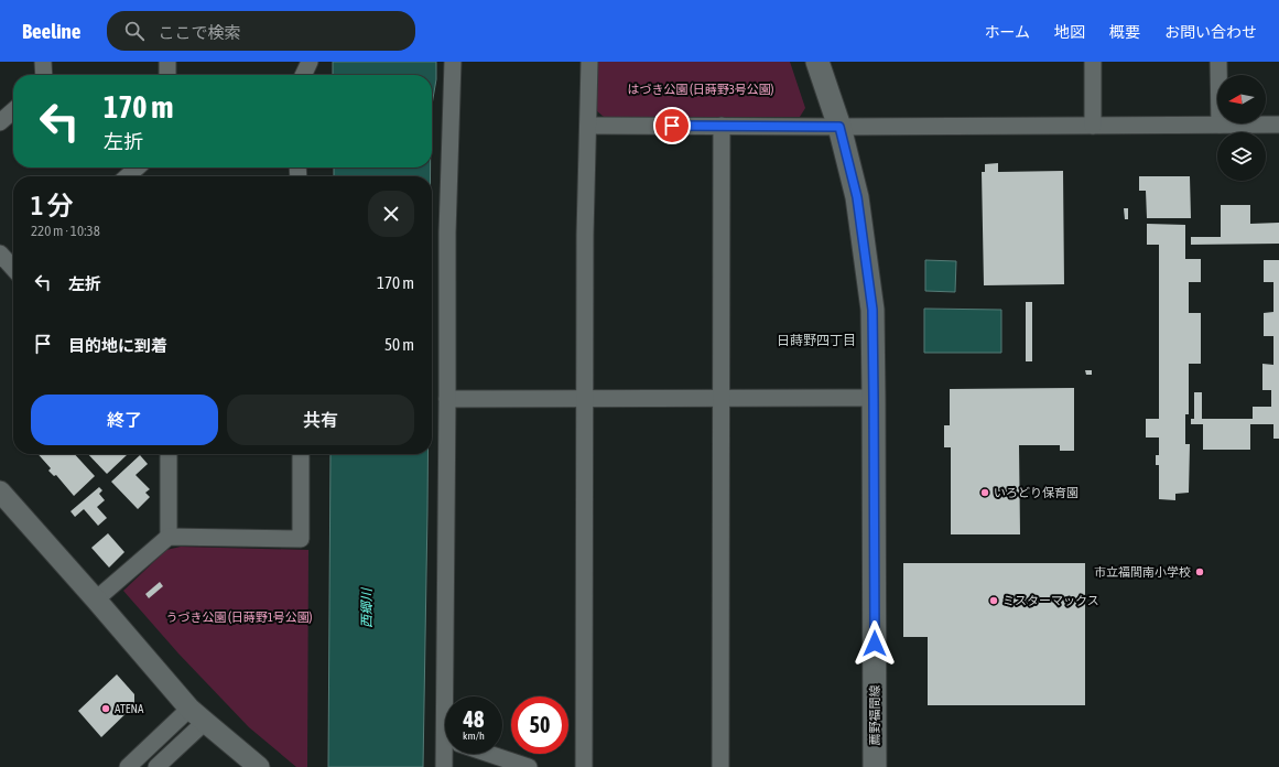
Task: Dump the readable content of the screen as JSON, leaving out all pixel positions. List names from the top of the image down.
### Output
{
  "streets": {
    "main road": ["薦野福間線"]
  },
  "districts": ["日蒔野四丁目"],
  "water": ["西郷川"],
  "parks": ["はづき公園 (日蒔野3号公園)", "うづき公園 (日蒔野1号公園)"],
  "places": [
    "いろどり保育園",
    "市立福間南小学校",
    "ミスターマックス",
    "ATENA"
  ],
  "north": "left",
  "page": {
    "header": "Beeline",
    "search": "ここで検索",
    "nav": [
      "ホーム",
      "地図",
      "概要",
      "お問い合わせ"
    ],
    "turn": ["170 m", "左折"],
    "heading": ["1 分", "220 m · 10:38"],
    "list": [
      {
        "name": "左折",
        "value": "170 m"
      },
      {
        "name": "目的地に到着",
        "value": "50 m"
      }
    ],
    "buttons": ["終了", "共有"],
    "speed": "48 km/h",
    "limit": "50"
  }
}
